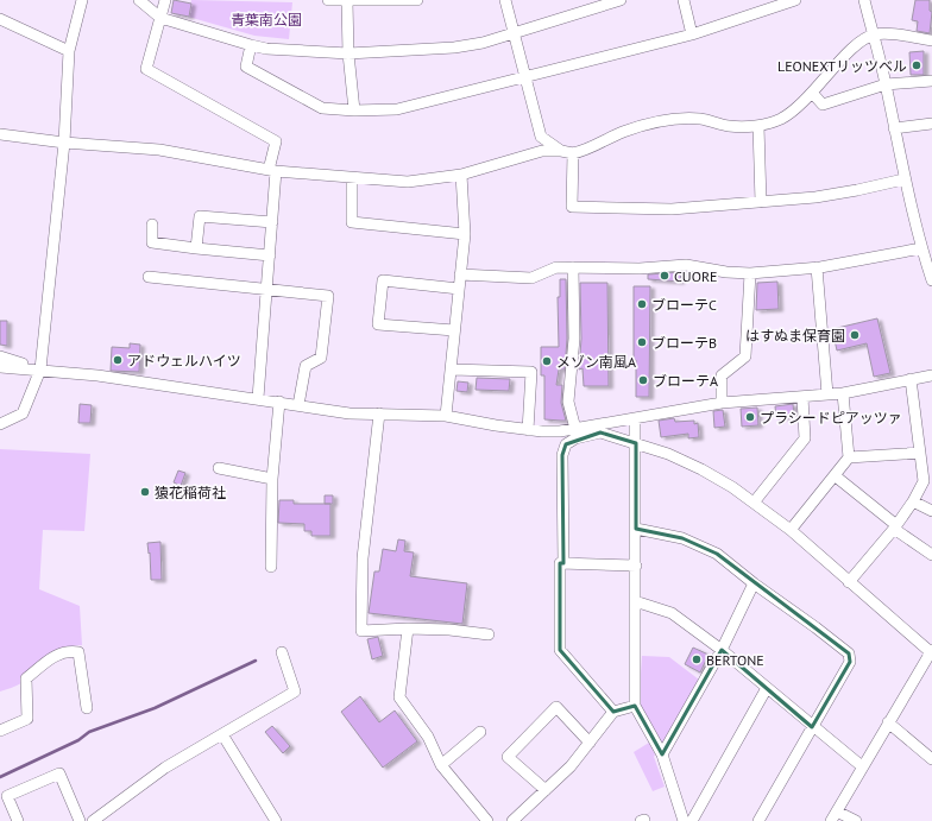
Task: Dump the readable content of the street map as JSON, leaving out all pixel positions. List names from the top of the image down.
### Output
{
  "parks": ["青葉南公園"],
  "places": [
    "LEONEXTリッツベル",
    "CUORE",
    "ブローテC",
    "はすぬま保育園",
    "ブローテB",
    "アドウェルハイツ",
    "メゾン南風A",
    "ブローテA",
    "プラシードピアッツァ",
    "猿花稲荷社",
    "BERTONE"
  ]
}
